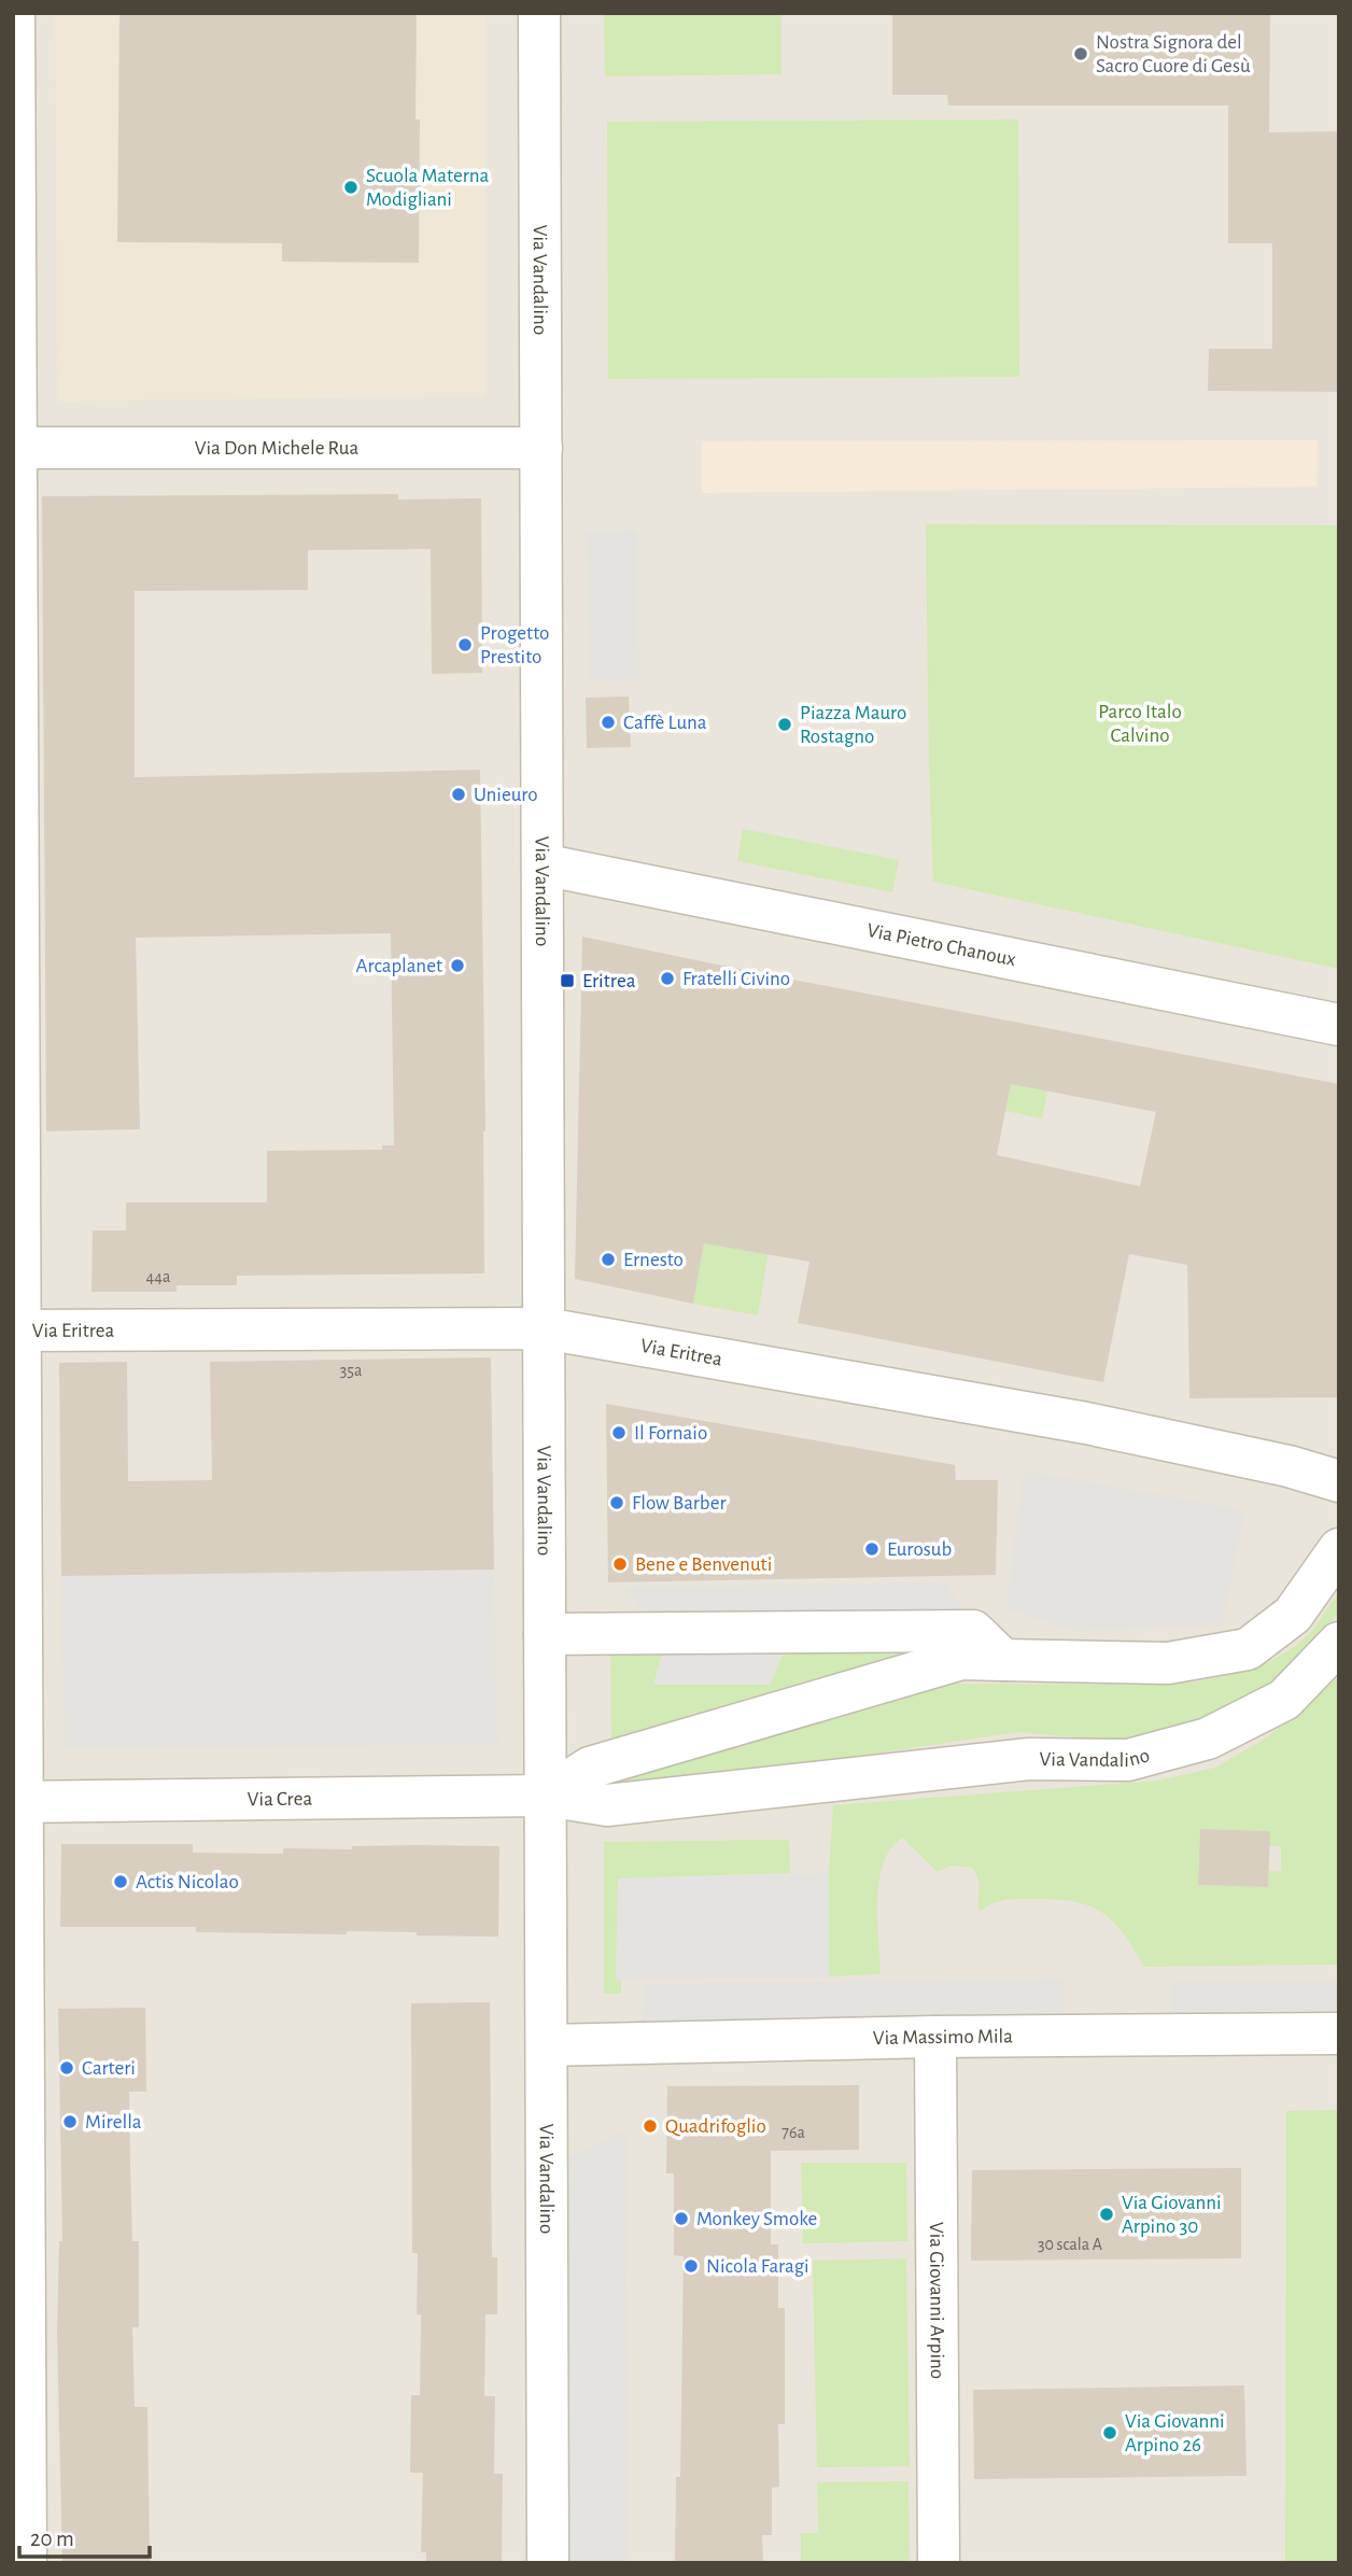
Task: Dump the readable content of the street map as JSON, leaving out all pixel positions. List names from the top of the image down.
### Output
{
  "streets": {
    "street": [
      "Via Vandalino",
      "Via Don Michele Rua",
      "Via Pietro Chanoux",
      "Via Eritrea",
      "Via Crea",
      "Via Massimo Mila",
      "Via Giovanni Arpino"
    ]
  },
  "crossings": [
    ["Via Vandalino", "Via Don Michele Rua"],
    ["Via Vandalino", "Via Pietro Chanoux"],
    ["Via Vandalino", "Via Eritrea"],
    ["Via Vandalino", "Via Crea"],
    ["Via Vandalino", "Via Massimo Mila"],
    ["Via Massimo Mila", "Via Giovanni Arpino"]
  ],
  "parks": ["Parco Italo Calvino"],
  "places": {
    "other": [
      "Nostra Signora del Sacro Cuore di Gesù",
      "Scuola Materna Modigliani",
      "Progetto Prestito",
      "Caffè Luna",
      "Piazza Mauro Rostagno",
      "Unieuro",
      "Arcaplanet",
      "Fratelli Civino",
      "Ernesto",
      "Il Fornaio",
      "Flow Barber",
      "Eurosub",
      "Bene e Benvenuti",
      "Actis Nicolao",
      "Carteri",
      "Mirella",
      "Quadrifoglio",
      "Via Giovanni Arpino 30",
      "Monkey Smoke",
      "Nicola Faragi",
      "Via Giovanni Arpino 26"
    ],
    "transit": ["Eritrea"]
  },
  "house_numbers": [
    "44a",
    "35a",
    "76a",
    "30 scala A"
  ],
  "scale_bar": "20 m"
}
